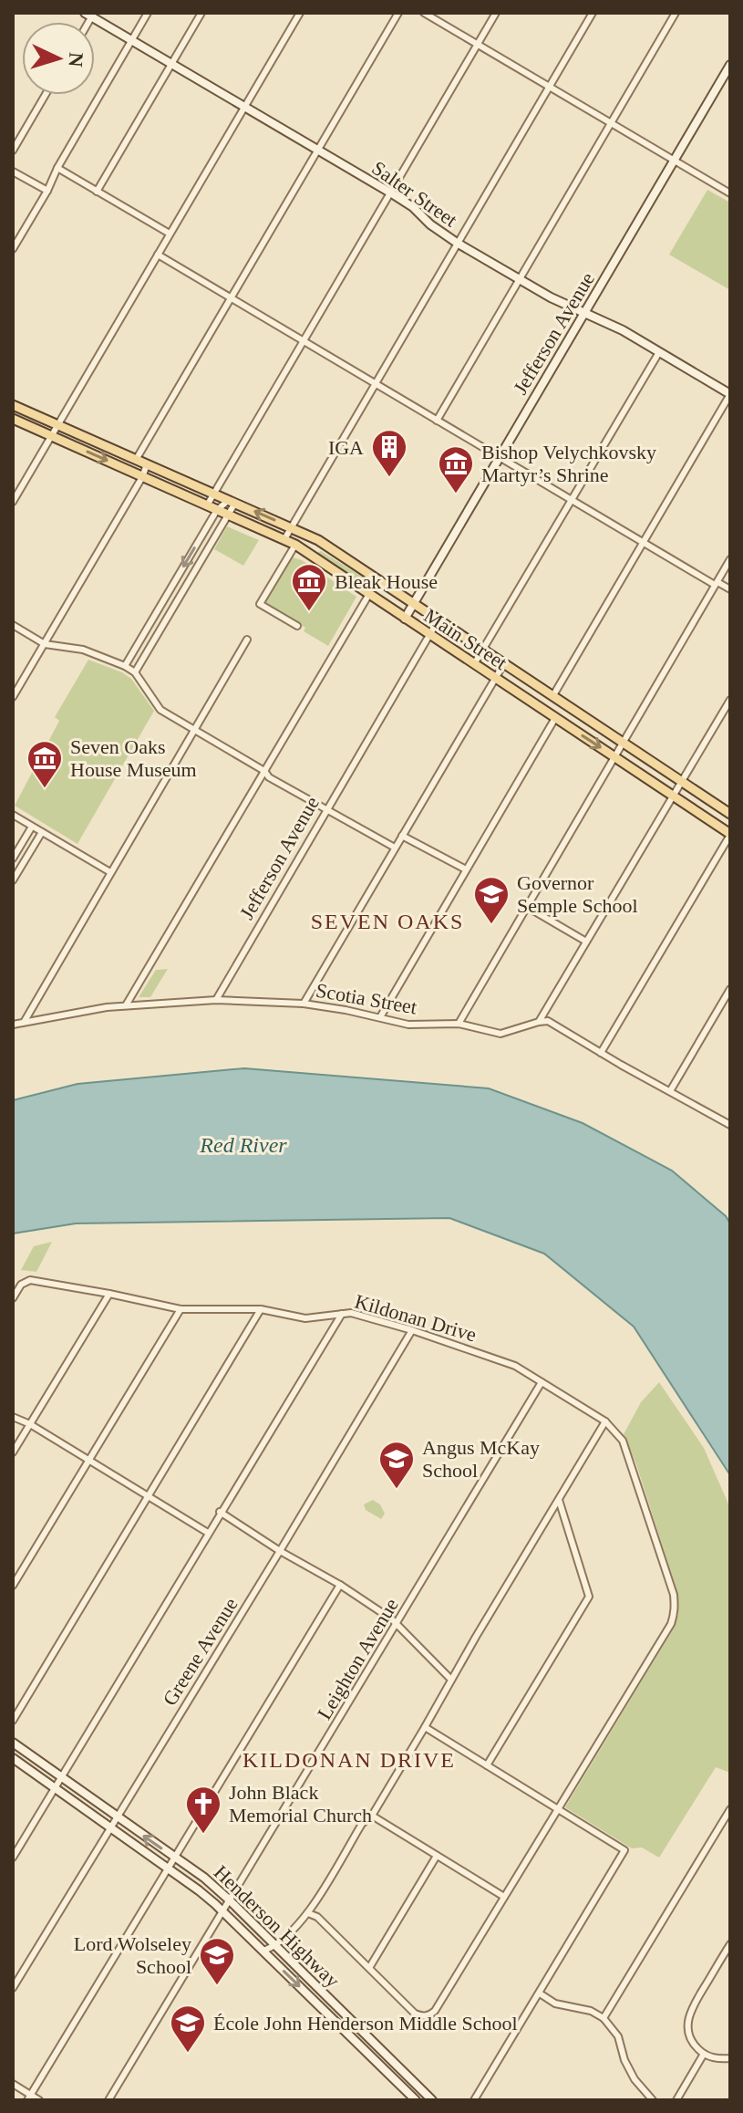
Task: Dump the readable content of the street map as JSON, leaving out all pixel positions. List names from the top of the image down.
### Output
{
  "streets": {
    "main road": [
      "Salter Street",
      "Jefferson Avenue",
      "Main Street",
      "Henderson Highway"
    ],
    "street": [
      "Scotia Street",
      "Kildonan Drive",
      "Greene Avenue",
      "Leighton Avenue"
    ]
  },
  "crossings": [
    ["Salter Street", "Jefferson Avenue"],
    ["Jefferson Avenue", "Main Street"],
    ["Jefferson Avenue", "Scotia Street"],
    ["Kildonan Drive", "Greene Avenue"],
    ["Kildonan Drive", "Leighton Avenue"],
    ["Greene Avenue", "Henderson Highway"],
    ["Leighton Avenue", "Henderson Highway"]
  ],
  "districts": ["SEVEN OAKS", "KILDONAN DRIVE"],
  "water": ["Red River"],
  "places": {
    "building": ["IGA"],
    "museum": ["Bishop Velychkovsky Martyr’s Shrine", "Bleak House", "Seven Oaks House Museum"],
    "school or university": [
      "Governor Semple School",
      "Angus McKay School",
      "Lord Wolseley School",
      "École John Henderson Middle School"
    ],
    "church": ["John Black Memorial Church"]
  },
  "north": "right"
}
